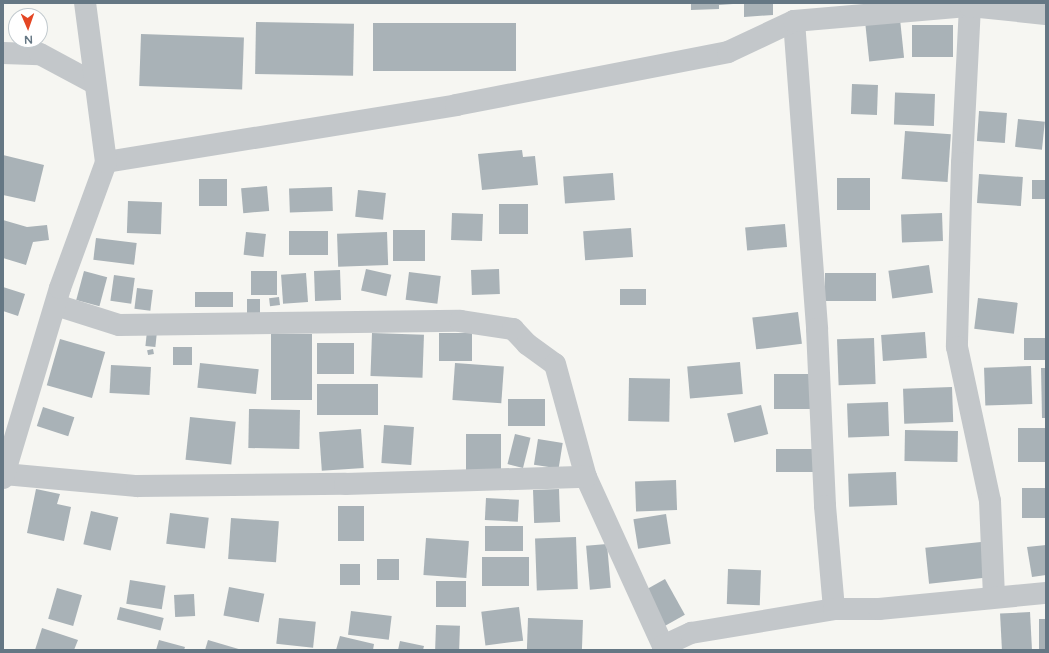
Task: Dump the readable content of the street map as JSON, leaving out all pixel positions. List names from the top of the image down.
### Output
{
  "north": "bottom"
}
